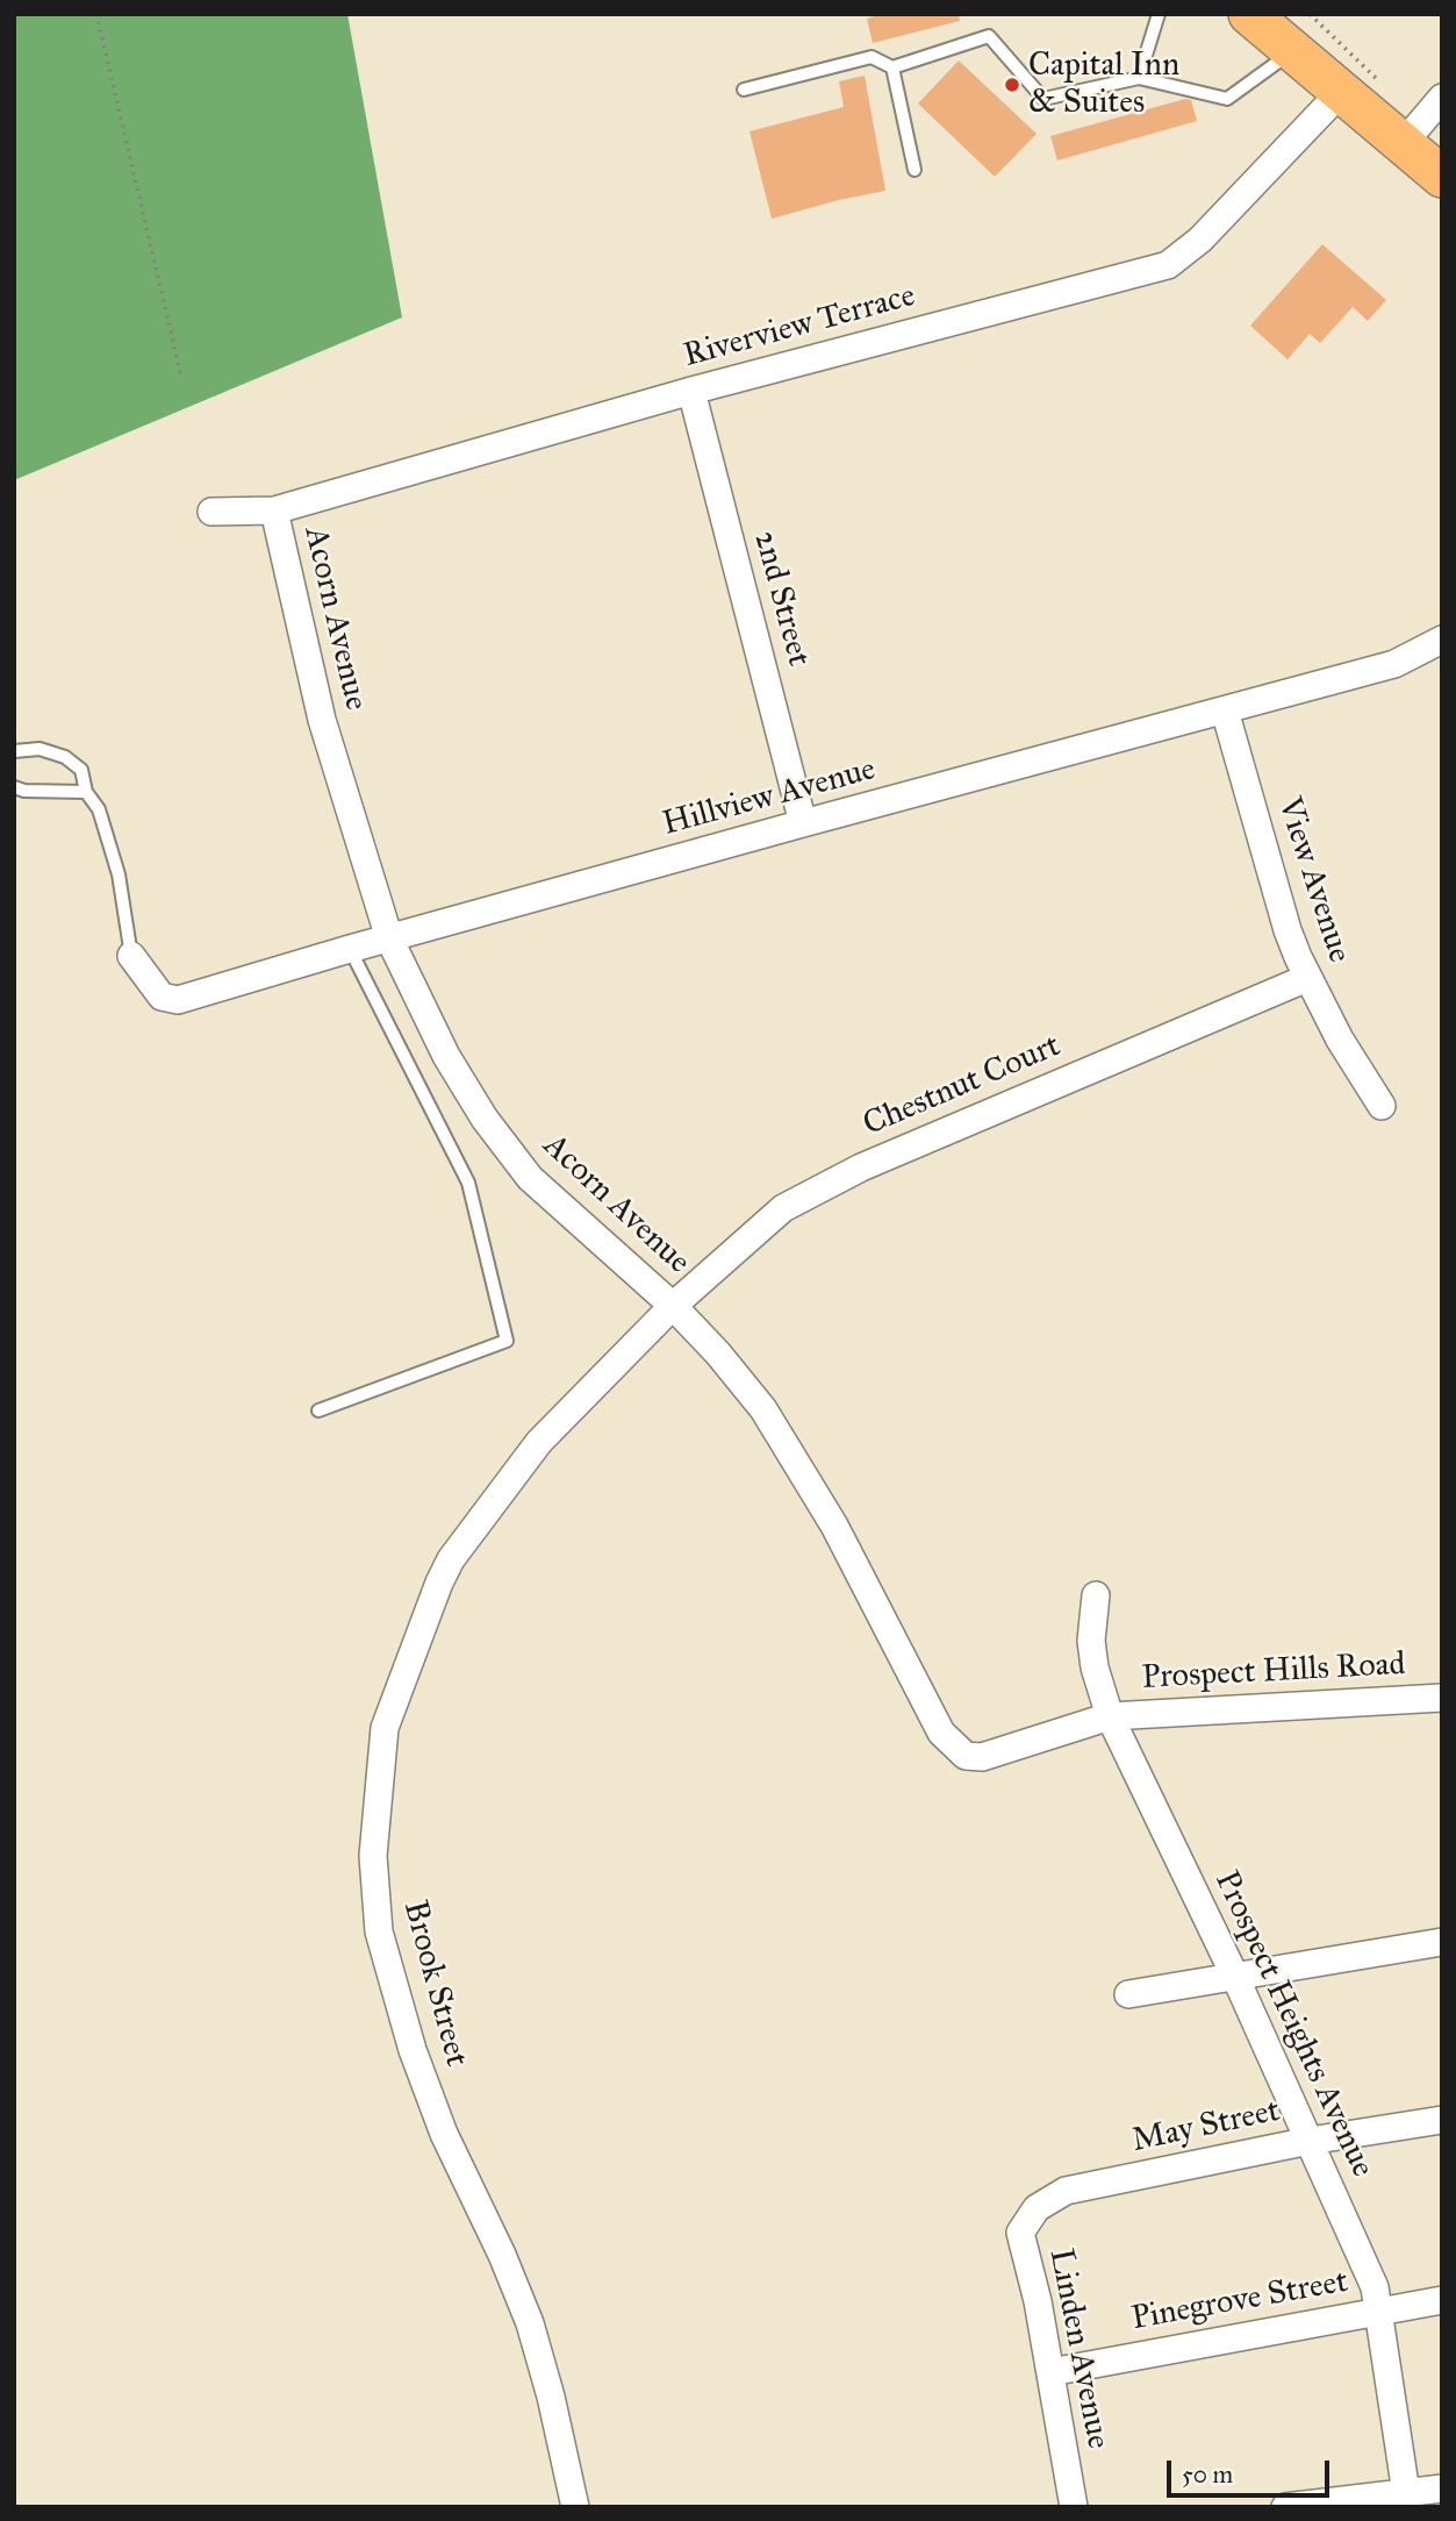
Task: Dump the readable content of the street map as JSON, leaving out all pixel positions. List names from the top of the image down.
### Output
{
  "streets": {
    "street": [
      "Riverview Terrace",
      "2nd Street",
      "Acorn Avenue",
      "Hillview Avenue",
      "View Avenue",
      "Chestnut Court",
      "Prospect Hills Road",
      "Brook Street",
      "Prospect Heights Avenue",
      "May Street",
      "Pinegrove Street",
      "Linden Avenue"
    ]
  },
  "crossings": [
    ["Riverview Terrace", "2nd Street"],
    ["Riverview Terrace", "Acorn Avenue"],
    ["2nd Street", "Hillview Avenue"],
    ["Acorn Avenue", "Hillview Avenue"],
    ["Acorn Avenue", "Chestnut Court"],
    ["Acorn Avenue", "Prospect Hills Road"],
    ["Acorn Avenue", "Brook Street"],
    ["Acorn Avenue", "Prospect Heights Avenue"],
    ["Hillview Avenue", "View Avenue"],
    ["View Avenue", "Chestnut Court"],
    ["Chestnut Court", "Brook Street"],
    ["Prospect Hills Road", "Prospect Heights Avenue"],
    ["Prospect Heights Avenue", "May Street"],
    ["Prospect Heights Avenue", "Pinegrove Street"],
    ["May Street", "Linden Avenue"],
    ["Pinegrove Street", "Linden Avenue"]
  ],
  "places": ["Capital Inn & Suites"],
  "scale_bar": "50 m"
}
